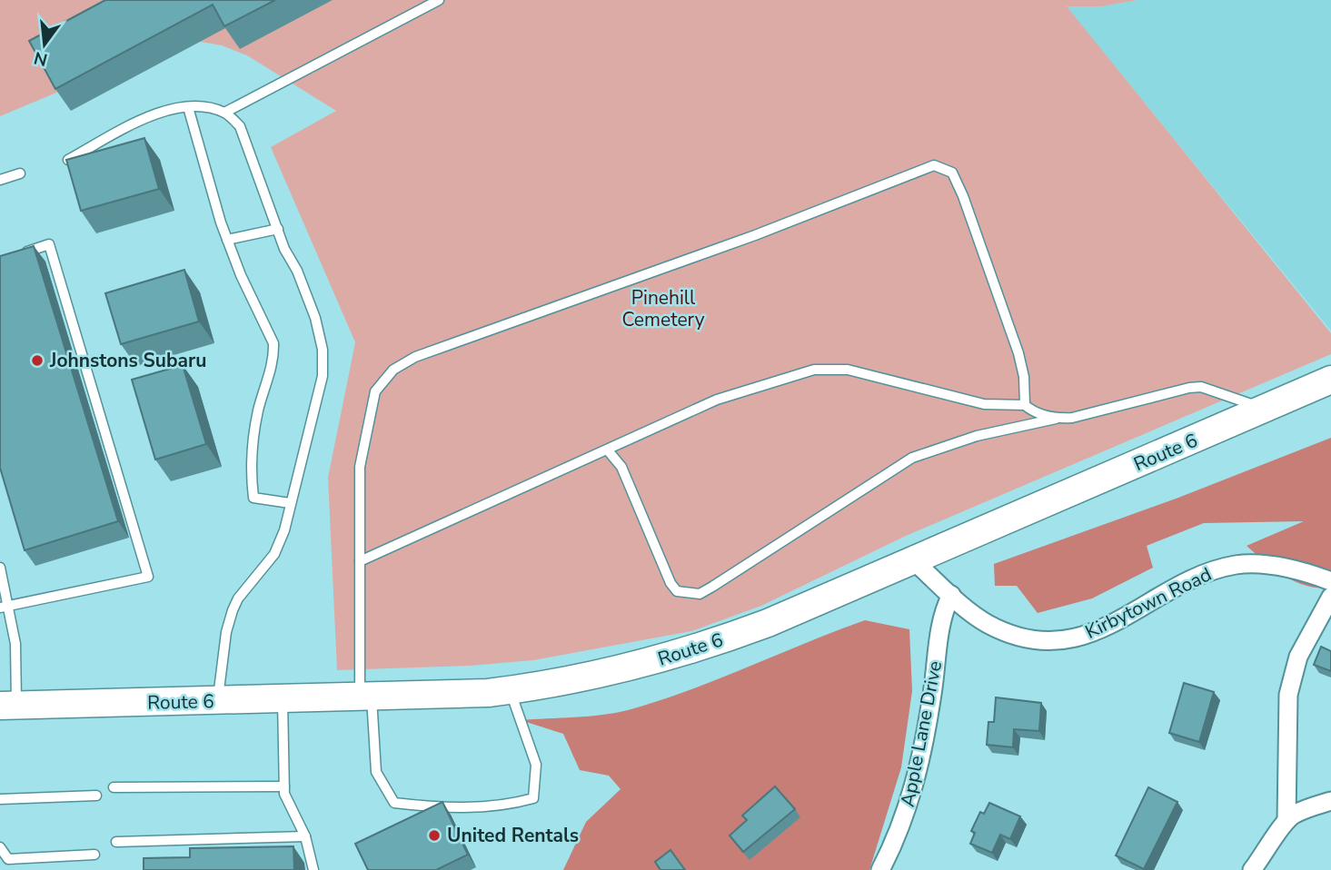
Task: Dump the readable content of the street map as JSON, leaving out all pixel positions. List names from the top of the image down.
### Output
{
  "streets": {
    "main road": ["Route 6"],
    "street": ["Kirbytown Road", "Apple Lane Drive"]
  },
  "crossings": [
    ["Route 6", "Kirbytown Road"],
    ["Kirbytown Road", "Apple Lane Drive"]
  ],
  "parks": ["Pinehill Cemetery"],
  "places": ["Johnstons Subaru", "United Rentals"],
  "north": "bottom"
}
